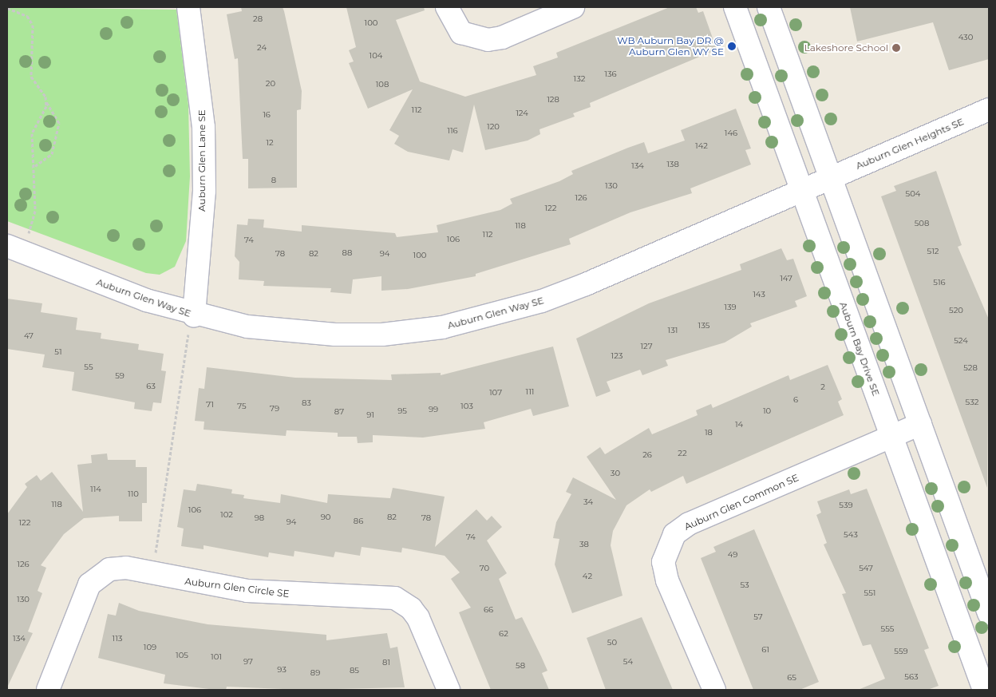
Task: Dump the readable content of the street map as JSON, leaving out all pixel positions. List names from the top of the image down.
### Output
{
  "streets": {
    "street": [
      "Auburn Glen Heights SE",
      "Auburn Glen Lane SE",
      "Auburn Glen Way SE",
      "Auburn Bay Drive SE",
      "Auburn Glen Common SE",
      "Auburn Glen Circle SE"
    ]
  },
  "crossings": [
    ["Auburn Glen Heights SE", "Auburn Glen Way SE"],
    ["Auburn Glen Lane SE", "Auburn Glen Way SE"],
    ["Auburn Glen Way SE", "Auburn Bay Drive SE"],
    ["Auburn Bay Drive SE", "Auburn Glen Common SE"]
  ],
  "places": ["WB Auburn Bay DR @ Auburn Glen WY SE", "Lakeshore School"],
  "house_numbers": [
    "28",
    "100",
    "430",
    "24",
    "104",
    "136",
    "132",
    "20",
    "108",
    "128",
    "112",
    "124",
    "16",
    "120",
    "116",
    "146",
    "12",
    "142",
    "138",
    "134",
    "8",
    "130",
    "504",
    "126",
    "122",
    "508",
    "118",
    "112",
    "106",
    "74",
    "512",
    "88",
    "78",
    "82",
    "94",
    "100",
    "147",
    "516",
    "143",
    "139",
    "520",
    "135",
    "131",
    "47",
    "524",
    "127",
    "51",
    "123",
    "55",
    "528",
    "59",
    "63",
    "2",
    "111",
    "107",
    "6",
    "532",
    "83",
    "71",
    "75",
    "103",
    "79",
    "99",
    "95",
    "10",
    "87",
    "91",
    "14",
    "18",
    "22",
    "26",
    "30",
    "114",
    "110",
    "34",
    "118",
    "539",
    "106",
    "102",
    "90",
    "82",
    "98",
    "78",
    "86",
    "94",
    "122",
    "543",
    "74",
    "38",
    "49",
    "126",
    "70",
    "547",
    "42",
    "53",
    "551",
    "130",
    "66",
    "57",
    "555",
    "62",
    "134",
    "113",
    "50",
    "109",
    "61",
    "559",
    "105",
    "101",
    "97",
    "54",
    "81",
    "58",
    "93",
    "85",
    "89",
    "563",
    "65"
  ]
}
